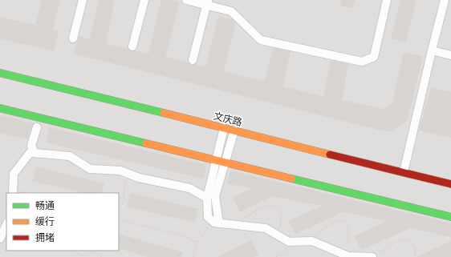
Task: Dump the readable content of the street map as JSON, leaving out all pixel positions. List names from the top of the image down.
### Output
{
  "streets": {
    "street": ["文庆路"]
  },
  "legend": ["畅通", "缓行", "拥堵"]
}
